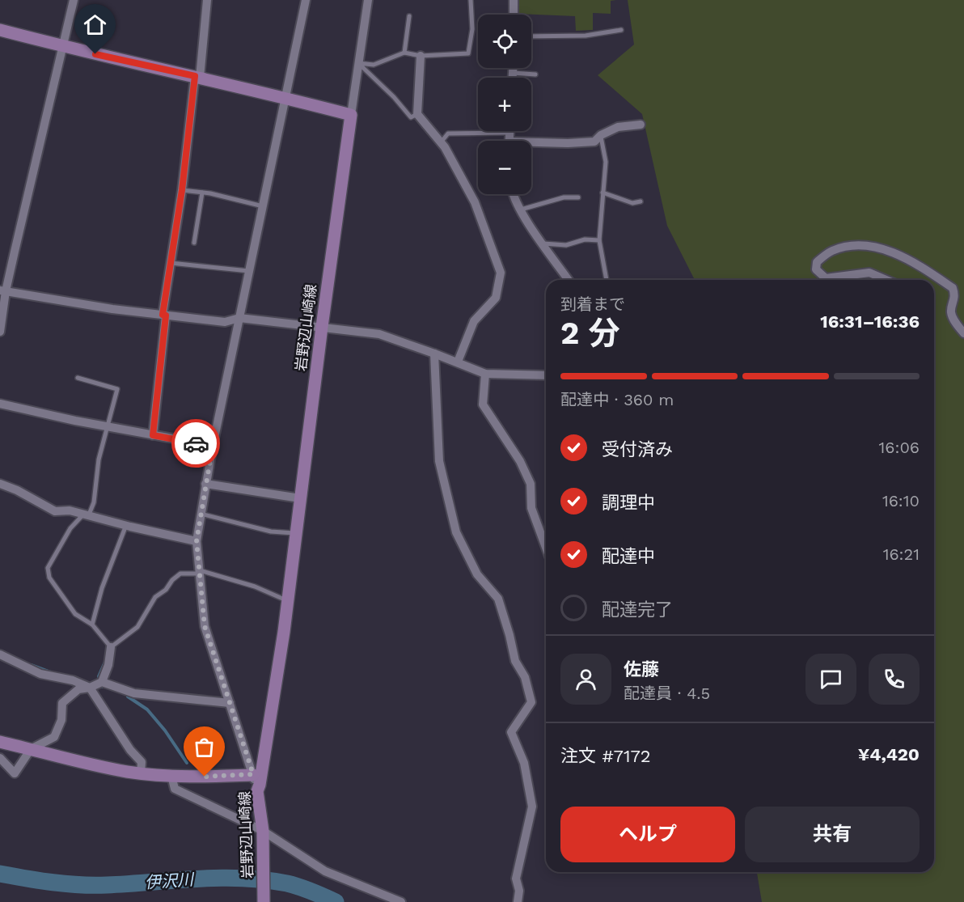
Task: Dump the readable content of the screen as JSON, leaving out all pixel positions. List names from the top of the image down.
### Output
{
  "streets": {
    "main road": ["岩野辺山崎線"]
  },
  "water": ["伊沢川"],
  "page": {
    "map_buttons": ["+", "−"],
    "heading": ["2 分", "到着まで", "16:31–16:36"],
    "panel": [
      "佐藤",
      "配達員 · 4.5",
      "注文 #7172",
      "¥4,420"
    ],
    "bar": "配達中 · 360 m",
    "list": [
      ["受付済み", "16:06"],
      ["調理中", "16:10"],
      ["配達中", "16:21"],
      "配達完了"
    ],
    "buttons": ["ヘルプ", "共有"]
  }
}
